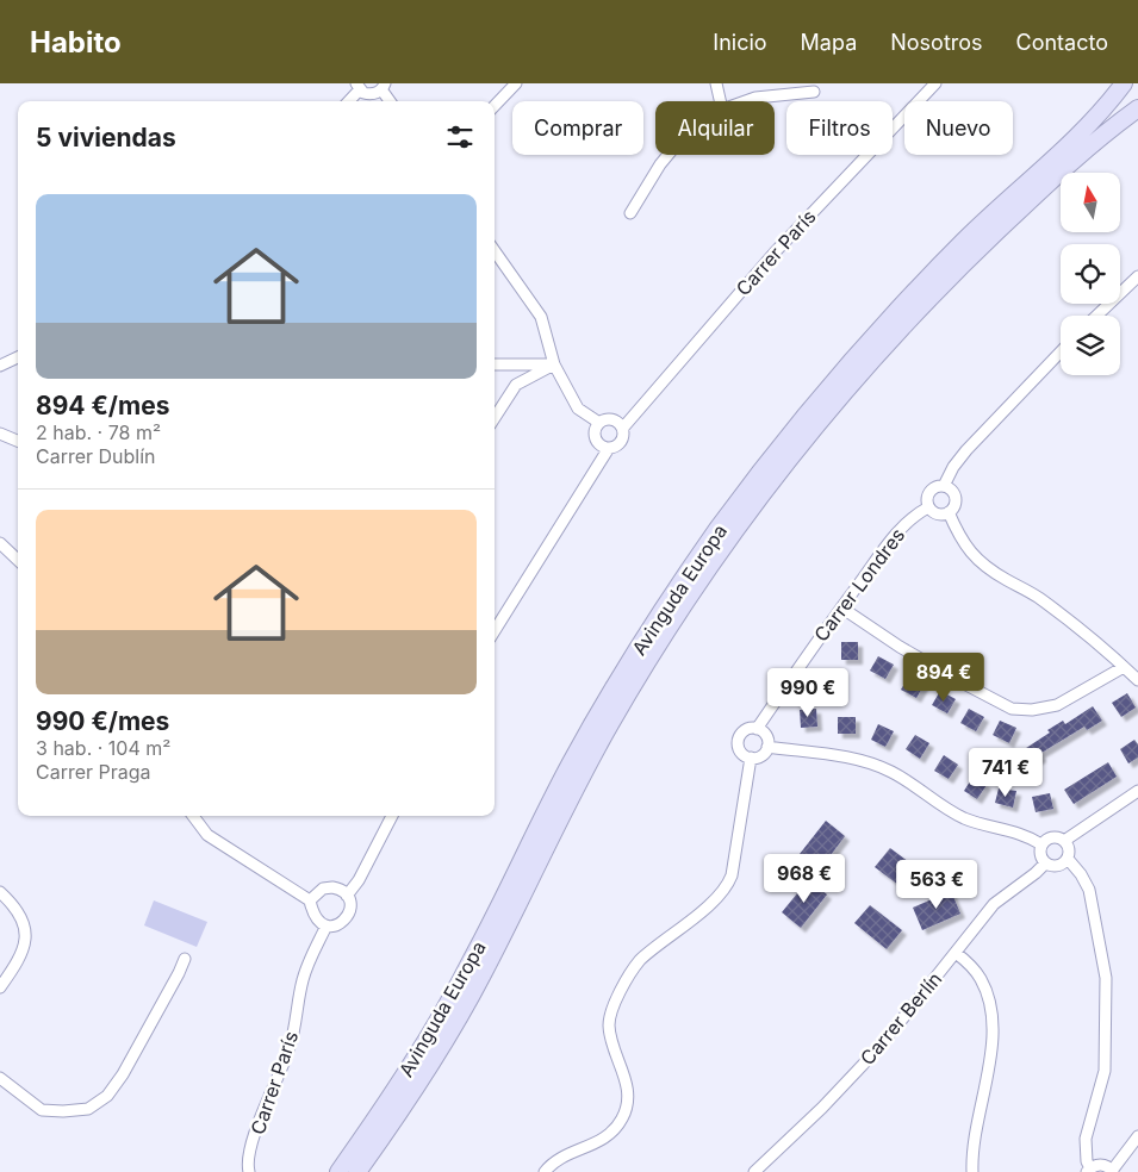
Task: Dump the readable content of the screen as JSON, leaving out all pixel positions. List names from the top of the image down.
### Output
{
  "streets": {
    "main road": ["Avinguda Europa"],
    "street": ["Carrer París", "Carrer Londres", "Carrer Berlín"]
  },
  "north": "top",
  "page": {
    "header": "Habito",
    "nav": [
      "Inicio",
      "Mapa",
      "Nosotros",
      "Contacto"
    ],
    "chip": [
      "Comprar",
      "Alquilar",
      "Filtros",
      "Nuevo"
    ],
    "heading": "5 viviendas",
    "list": [
      {
        "name": "894 €/mes",
        "note": "2 hab. · 78 m² · Carrer Dublín"
      },
      {
        "name": "990 €/mes",
        "note": "3 hab. · 104 m² · Carrer Praga"
      }
    ],
    "price": [
      "894 €",
      "990 €",
      "741 €",
      "968 €",
      "563 €"
    ]
  }
}
